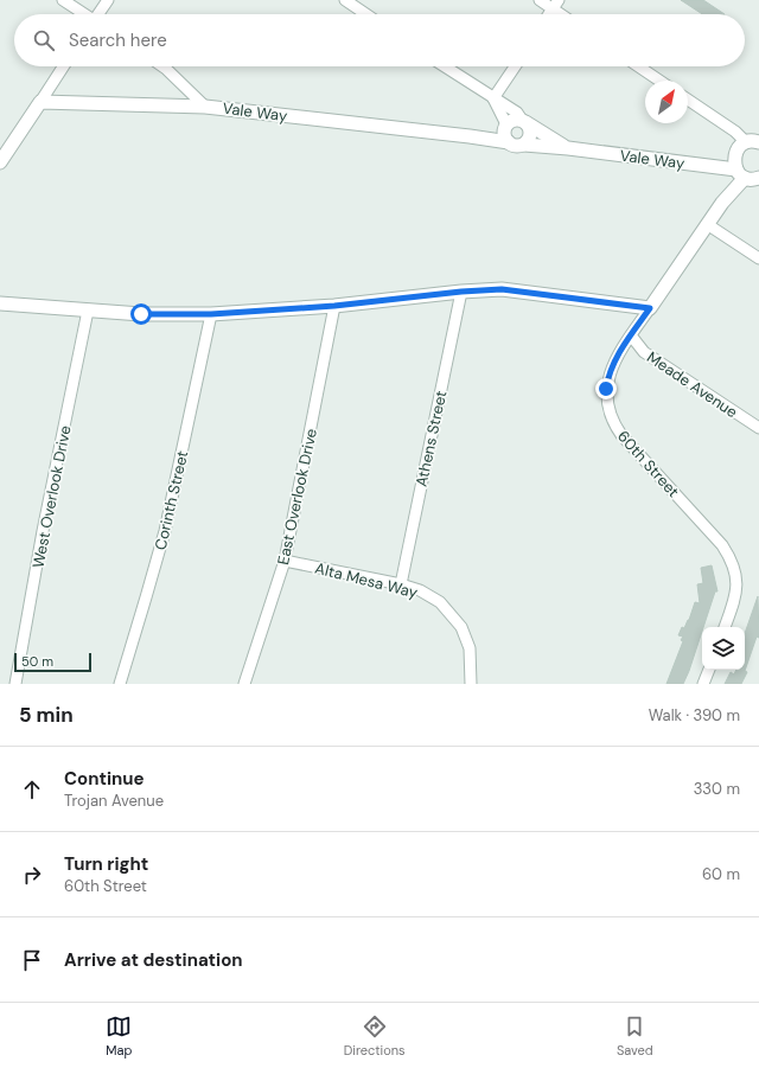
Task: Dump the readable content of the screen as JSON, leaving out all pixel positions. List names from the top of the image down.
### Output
{
  "streets": {
    "street": [
      "Vale Way",
      "Meade Avenue",
      "Athens Street",
      "60th Street",
      "West Overlook Drive",
      "East Overlook Drive",
      "Corinth Street",
      "Alta Mesa Way"
    ]
  },
  "crossings": [
    ["Vale Way", "60th Street"],
    ["Meade Avenue", "60th Street"],
    ["Athens Street", "Alta Mesa Way"],
    ["East Overlook Drive", "Alta Mesa Way"]
  ],
  "scale_bar": "50 m",
  "north": "top right",
  "page": {
    "search": "Search here",
    "scale": "50 m",
    "heading": ["5 min", "Walk · 390 m"],
    "list": [
      ["Continue", "Trojan Avenue", "330 m"],
      ["Turn right", "60th Street", "60 m"],
      "Arrive at destination"
    ],
    "nav": ["Map", "Directions", "Saved"]
  }
}
